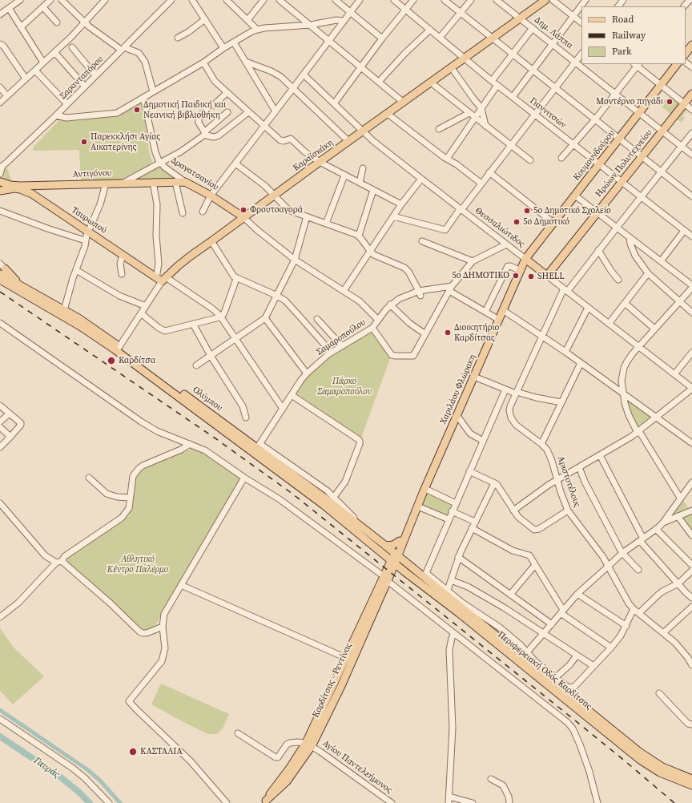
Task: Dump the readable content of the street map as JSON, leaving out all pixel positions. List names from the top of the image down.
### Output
{
  "streets": {
    "main road": [
      "Καραϊσκάκη",
      "Κουμουνδούρου",
      "Ηρώων Πολυτεχνείου",
      "Αντιγόνου",
      "Δραγατσανίου",
      "Ταυρωπού",
      "Θεσσαλιώτιδος",
      "Χαριλάου Φλώρακη",
      "Ολύμπου",
      "Περιφερειακή Οδός Καρδίτσας",
      "Καρδίτσας - Ρεντίνας"
    ],
    "street": [
      "Δημ. Λάππα",
      "Σαρανταπόρου",
      "Γιαννιτσών",
      "Σαμαροπούλου",
      "Αριστοτέλους",
      "Αγίου Παντελεήμονος"
    ]
  },
  "crossings": [
    ["Δημ. Λάππα", "Καραϊσκάκη"],
    ["Δημ. Λάππα", "Κουμουνδούρου"],
    ["Δημ. Λάππα", "Ηρώων Πολυτεχνείου"],
    ["Δημ. Λάππα", "Αριστοτέλους"],
    ["Σαρανταπόρου", "Αντιγόνου"],
    ["Σαρανταπόρου", "Ταυρωπού"],
    ["Γιαννιτσών", "Καραϊσκάκη"],
    ["Γιαννιτσών", "Κουμουνδούρου"],
    ["Γιαννιτσών", "Ηρώων Πολυτεχνείου"],
    ["Γιαννιτσών", "Αριστοτέλους"],
    ["Καραϊσκάκη", "Δραγατσανίου"],
    ["Καραϊσκάκη", "Ταυρωπού"],
    ["Καραϊσκάκη", "Θεσσαλιώτιδος"],
    ["Καραϊσκάκη", "Ολύμπου"],
    ["Κουμουνδούρου", "Θεσσαλιώτιδος"],
    ["Κουμουνδούρου", "Χαριλάου Φλώρακη"],
    ["Ηρώων Πολυτεχνείου", "Θεσσαλιώτιδος"],
    ["Αντιγόνου", "Δραγατσανίου"],
    ["Αντιγόνου", "Ταυρωπού"],
    ["Θεσσαλιώτιδος", "Χαριλάου Φλώρακη"],
    ["Θεσσαλιώτιδος", "Αριστοτέλους"],
    ["Σαμαροπούλου", "Ολύμπου"],
    ["Χαριλάου Φλώρακη", "Ολύμπου"],
    ["Χαριλάου Φλώρακη", "Περιφερειακή Οδός Καρδίτσας"],
    ["Χαριλάου Φλώρακη", "Καρδίτσας - Ρεντίνας"],
    ["Ολύμπου", "Περιφερειακή Οδός Καρδίτσας"],
    ["Ολύμπου", "Καρδίτσας - Ρεντίνας"],
    ["Περιφερειακή Οδός Καρδίτσας", "Καρδίτσας - Ρεντίνας"],
    ["Καρδίτσας - Ρεντίνας", "Αγίου Παντελεήμονος"]
  ],
  "water": ["Γαυράς"],
  "parks": ["Πάρκο Σαμαροπούλου", "Αθλητικό Κέντρο Παλέρμο"],
  "places": [
    "Μοντέρνο πηγάδι",
    "Δημοτική Παιδική και Νεανική βιβλιοθήκη",
    "Παρεκκλήσι Αγίας Αικατερίνης",
    "Φρουτοαγορά",
    "5ο Δημοτικό Σχολείο",
    "5ο Δημοτικό",
    "5ο ΔΗΜΟΤΙΚΟ",
    "SHELL",
    "Διοικητήριο Καρδίτσας",
    "Καρδίτσα",
    "ΚΑΣΤΑΛΙΑ"
  ],
  "legend": ["Road", "Railway", "Park"]
}
